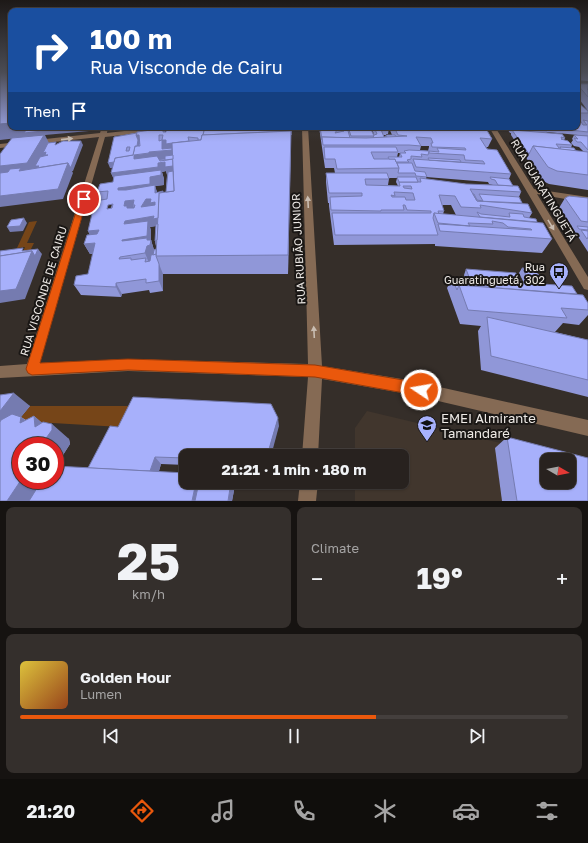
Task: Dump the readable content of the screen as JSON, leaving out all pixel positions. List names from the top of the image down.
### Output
{
  "streets": {
    "street": ["RUA GUARATINGUETÁ", "RUA RUBIÃO JUNIOR", "RUA VISCONDE DE CAIRU"]
  },
  "one_way": ["RUA GUARATINGUETÁ", "RUA RUBIÃO JUNIOR"],
  "places": {
    "bus stop": ["Rua Guaratinguetá, 302"],
    "school or university": ["EMEI Almirante Tamandaré"]
  },
  "north": "right",
  "page": {
    "turn": ["100 m", "Rua Visconde de Cairu"],
    "then": "Then",
    "limit": "30",
    "trip": "21:21 · 1 min · 180 m",
    "tile": [
      ["25", "km/h"],
      "Climate"
    ],
    "heat": ["−", "19°", "+"],
    "song": ["Golden Hour", "Lumen"],
    "tabs": "21:20"
  }
}
